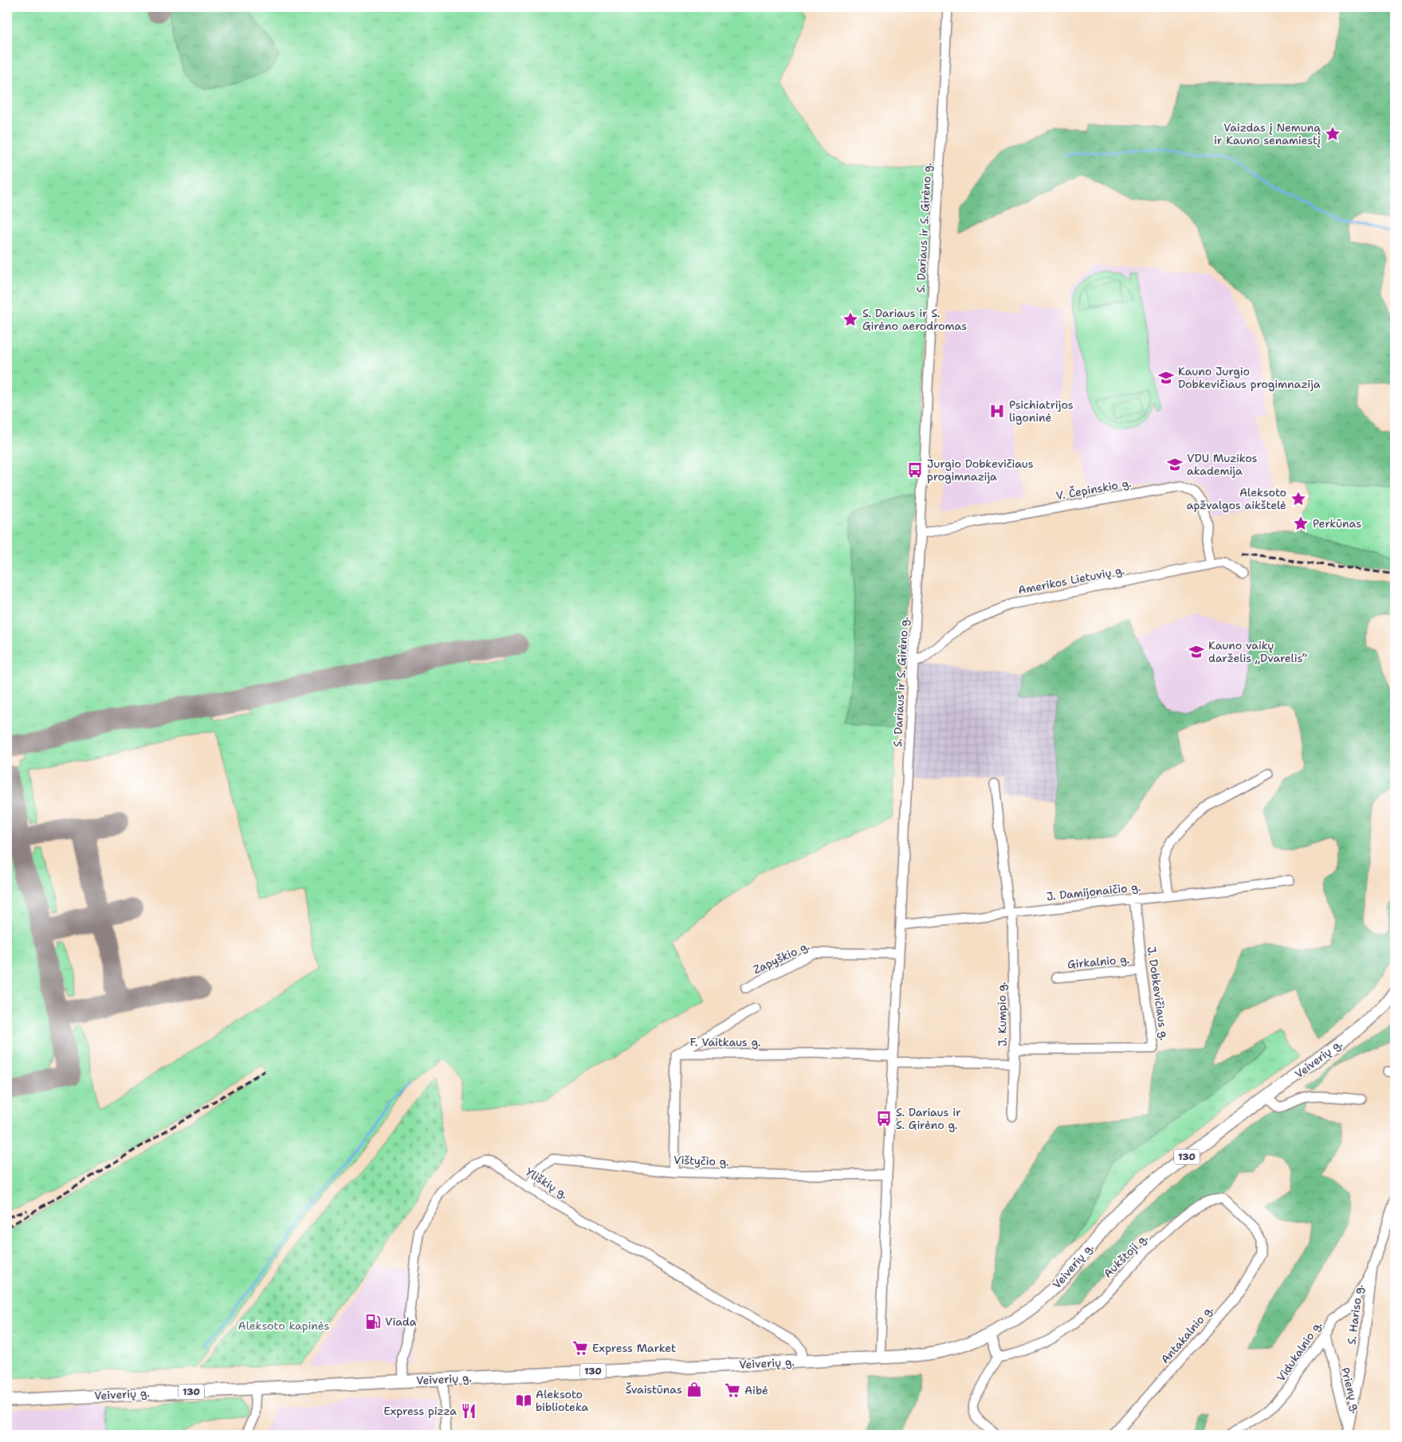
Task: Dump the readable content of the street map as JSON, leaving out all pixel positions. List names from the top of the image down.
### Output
{
  "streets": {
    "main road": ["Veiverių g.", "130"],
    "street": [
      "S. Dariaus ir S. Girėno g.",
      "V. Čepinskio g.",
      "Amerikos Lietuvių g.",
      "J. Damijonaičio g.",
      "Zapyškio g.",
      "Girkalnio g.",
      "J. Dobkevičiaus g.",
      "J. Kumpio g.",
      "F. Vaitkaus g.",
      "Vištyčio g.",
      "Yliškių g.",
      "Aukštoji g.",
      "S. Hariso g.",
      "Antakalnio g.",
      "Vidukalnio g.",
      "Prienų g."
    ]
  },
  "crossings": [
    ["S. Dariaus ir S. Girėno g.", "V. Čepinskio g."],
    ["S. Dariaus ir S. Girėno g.", "Amerikos Lietuvių g."],
    ["S. Dariaus ir S. Girėno g.", "J. Damijonaičio g."],
    ["S. Dariaus ir S. Girėno g.", "Zapyškio g."],
    ["S. Dariaus ir S. Girėno g.", "F. Vaitkaus g."],
    ["S. Dariaus ir S. Girėno g.", "Veiverių g."],
    ["S. Dariaus ir S. Girėno g.", "Vištyčio g."],
    ["V. Čepinskio g.", "Amerikos Lietuvių g."],
    ["J. Damijonaičio g.", "J. Dobkevičiaus g."],
    ["J. Damijonaičio g.", "J. Kumpio g."],
    ["Girkalnio g.", "J. Dobkevičiaus g."],
    ["J. Dobkevičiaus g.", "J. Kumpio g."],
    ["J. Kumpio g.", "F. Vaitkaus g."],
    ["F. Vaitkaus g.", "Vištyčio g."],
    ["Veiverių g.", "Yliškių g."],
    ["Vištyčio g.", "Yliškių g."],
    ["Aukštoji g.", "Antakalnio g."],
    ["S. Hariso g.", "Vidukalnio g."],
    ["S. Hariso g.", "Prienų g."],
    ["Vidukalnio g.", "Prienų g."]
  ],
  "parks": ["Aleksoto kapinės"],
  "places": {
    "place": [
      "Vaizdas į Nemuną ir Kauno senamiestį",
      "S. Dariaus ir S. Girėno aerodromas",
      "Aleksoto apžvalgos aikštelė",
      "Perkūnas"
    ],
    "school or university": ["Kauno Jurgio Dobkevičiaus progimnazija", "VDU Muzikos akademija", "Kauno vaikų darželis „Dvarelis“"],
    "hospital": ["Psichiatrijos ligoninė"],
    "bus stop": ["Jurgio Dobkevičiaus progimnazija", "S. Dariaus ir S. Girėno g."],
    "fuel station": ["Viada"],
    "supermarket": ["Express Market", "Aibė"],
    "shop": ["Švaistūnas"],
    "library": ["Aleksoto biblioteka"],
    "restaurant": ["Express pizza"]
  }
}
